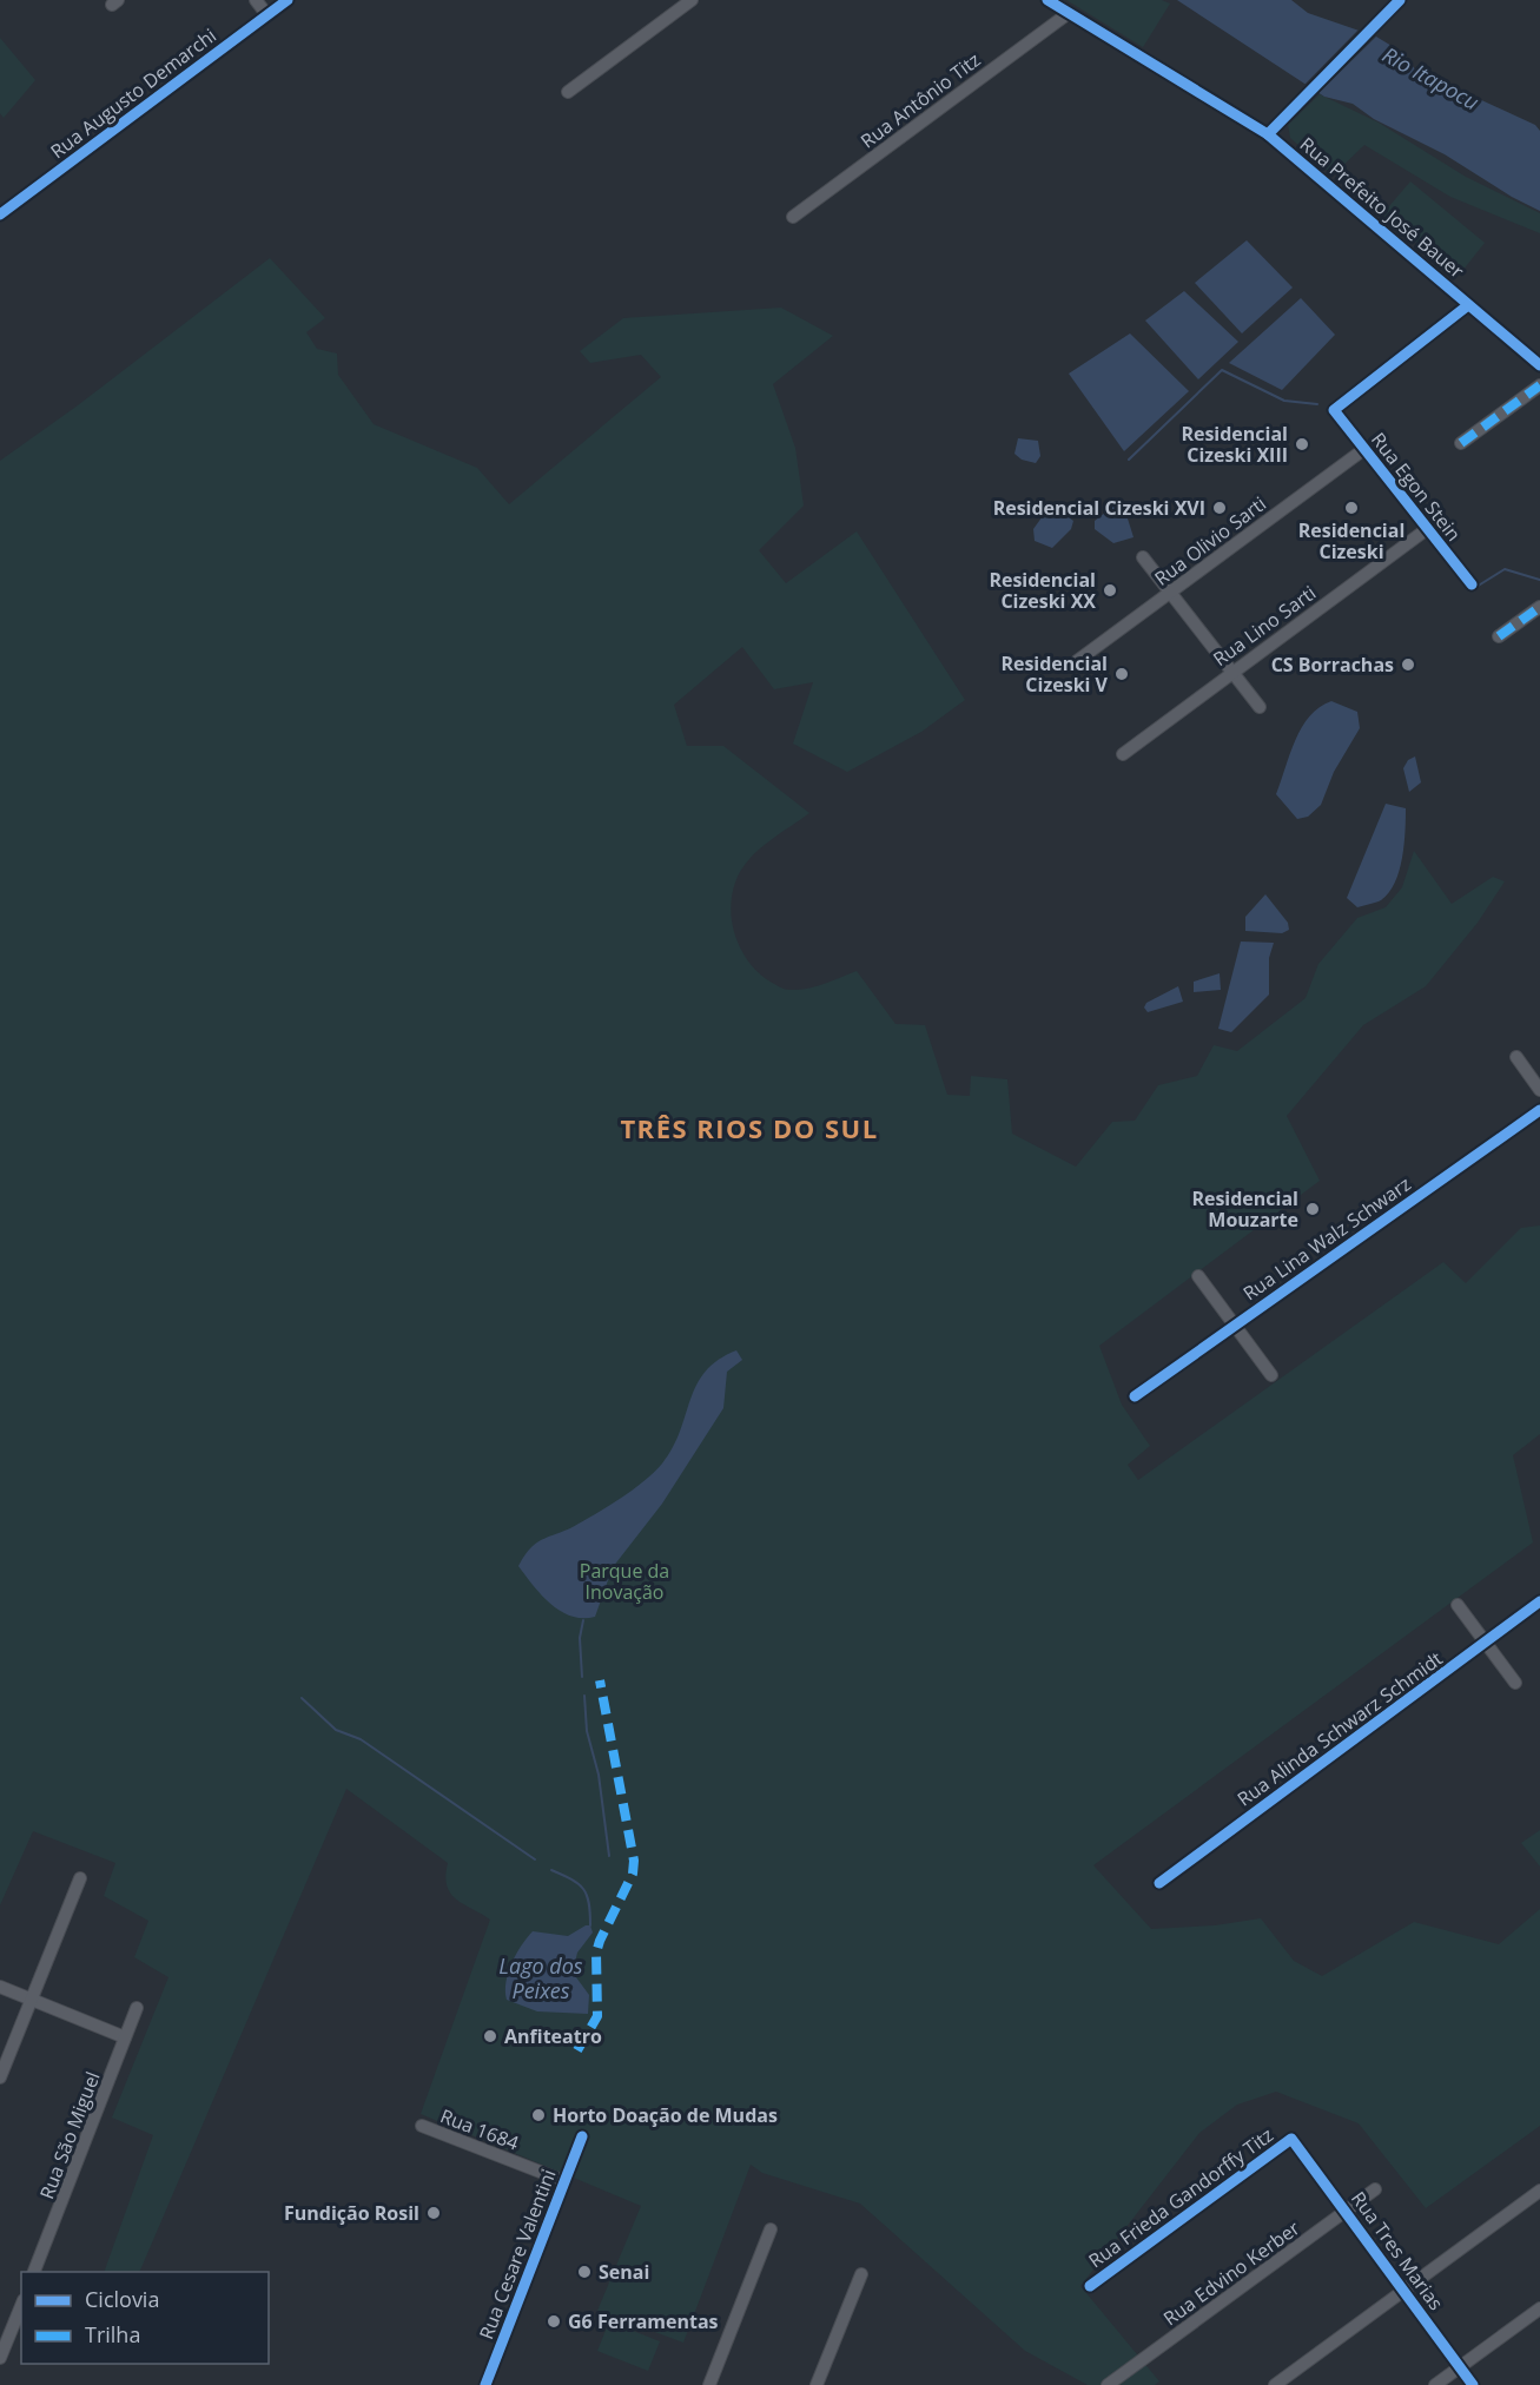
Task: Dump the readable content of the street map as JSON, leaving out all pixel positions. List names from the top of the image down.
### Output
{
  "streets": {
    "street": [
      "Rua Augusto Demarchi",
      "Rua Antônio Titz",
      "Rua Prefeito José Bauer",
      "Rua Egon Stein",
      "Rua Olivio Sarti",
      "Rua Lino Sarti",
      "Rua Lina Walz Schwarz",
      "Rua Alinda Schwarz Schmidt",
      "Rua 1684",
      "Rua São Miguel",
      "Rua Frieda Gandorffy Titz",
      "Rua Tres Marias",
      "Rua Cesare Valentini",
      "Rua Edvino Kerber"
    ]
  },
  "crossings": [
    ["Rua Antônio Titz", "Rua Prefeito José Bauer"],
    ["Rua Prefeito José Bauer", "Rua Egon Stein"],
    ["Rua Egon Stein", "Rua Olivio Sarti"],
    ["Rua Egon Stein", "Rua Lino Sarti"],
    ["Rua 1684", "Rua Cesare Valentini"],
    ["Rua Frieda Gandorffy Titz", "Rua Tres Marias"],
    ["Rua Tres Marias", "Rua Edvino Kerber"]
  ],
  "districts": ["TRÊS RIOS DO SUL"],
  "water": ["Rio Itapocu", "Lago dos Peixes"],
  "parks": ["Parque da Inovação"],
  "places": [
    "Residencial Cizeski XIII",
    "Residencial Cizeski XVI",
    "Residencial Cizeski",
    "Residencial Cizeski XX",
    "CS Borrachas",
    "Residencial Cizeski V",
    "Residencial Mouzarte",
    "Anfiteatro",
    "Horto Doação de Mudas",
    "Fundição Rosil",
    "Senai",
    "G6 Ferramentas"
  ],
  "legend": ["Ciclovia", "Trilha"]
}
